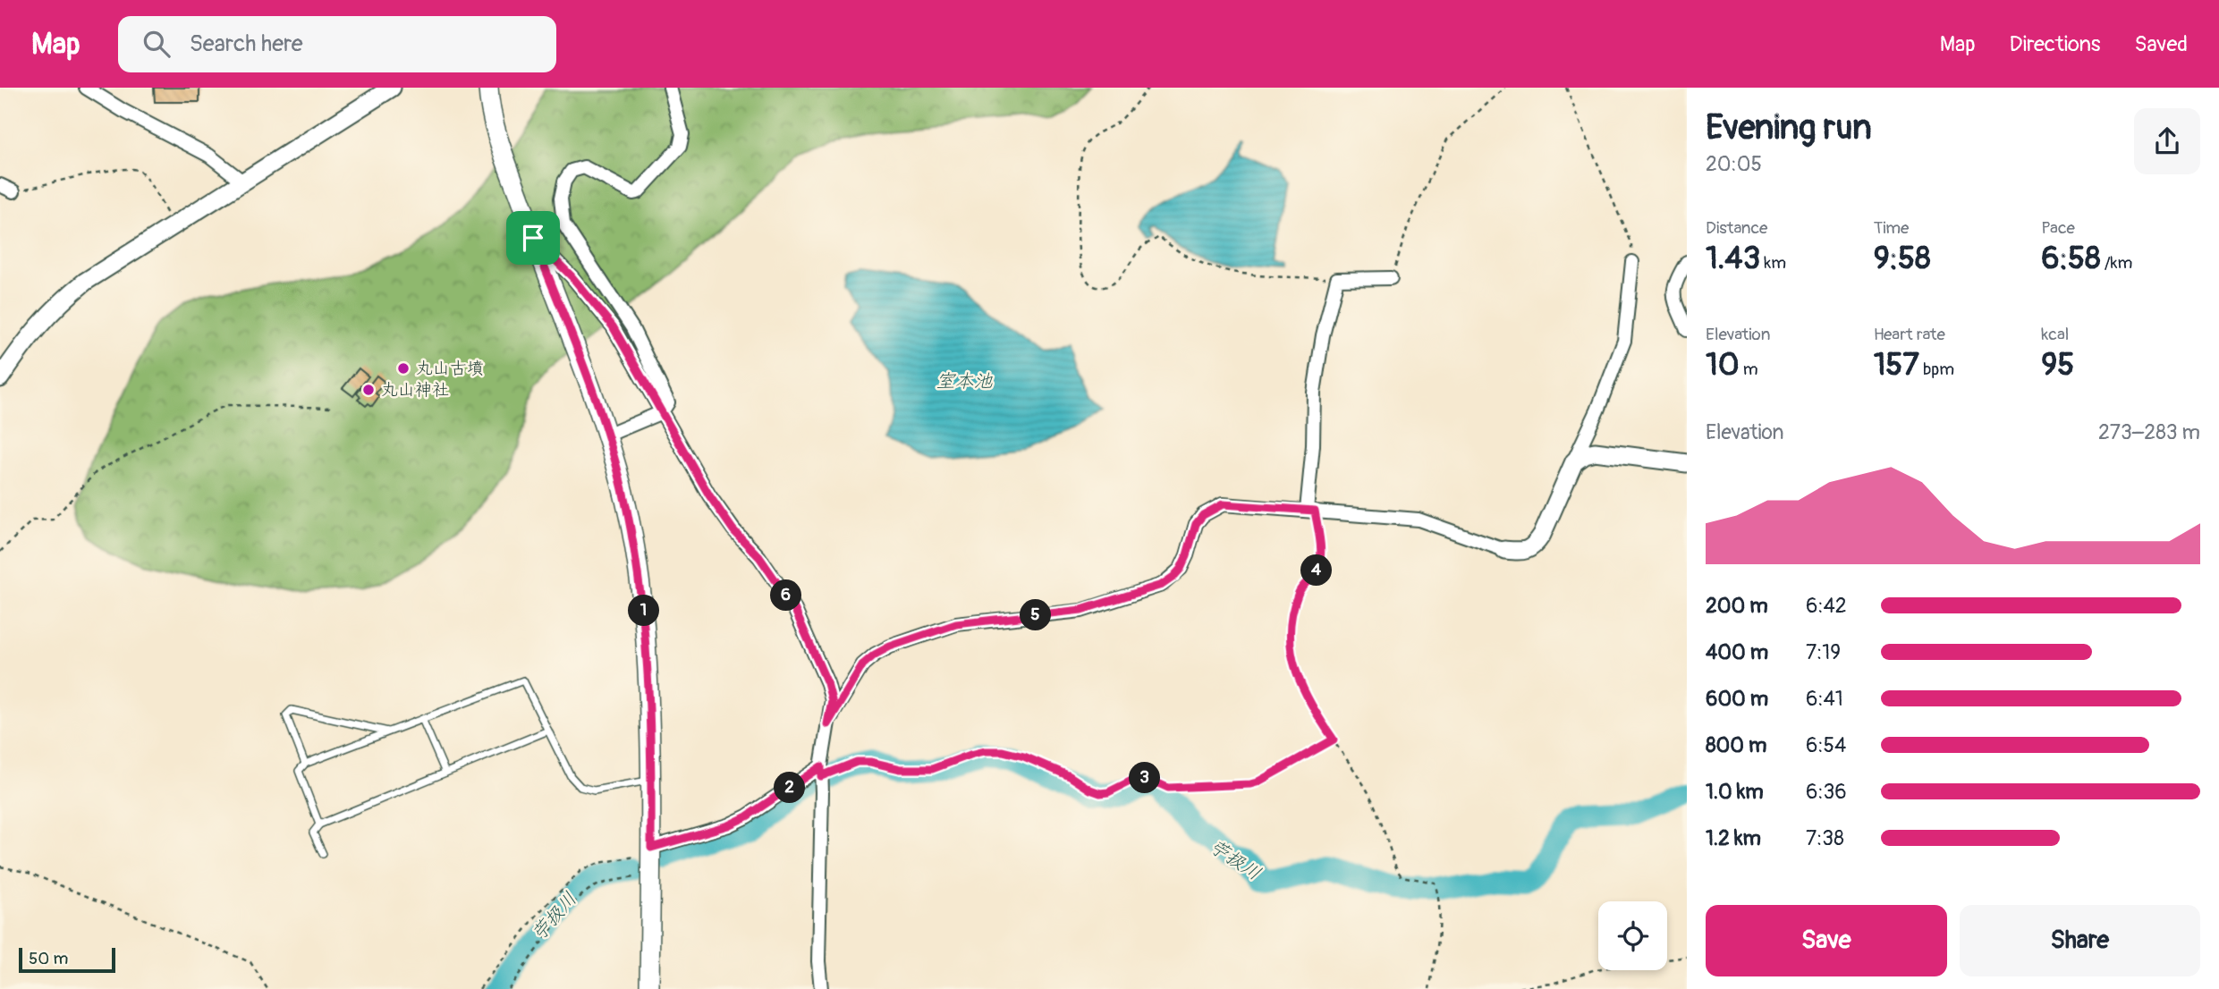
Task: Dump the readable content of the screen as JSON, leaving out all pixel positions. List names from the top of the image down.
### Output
{
  "water": ["室本池", "苧扱川"],
  "places": ["丸山古墳", "丸山神社"],
  "scale_bar": "50 m",
  "page": {
    "header": "Map",
    "search": "Search here",
    "nav": ["Map", "Directions", "Saved"],
    "heading": ["Evening run", "20:05"],
    "stats": [
      ["Distance", "1.43 km"],
      ["Time", "9:58"],
      ["Pace", "6:58 /km"],
      ["Elevation", "10 m"],
      ["Heart rate", "157 bpm"],
      ["kcal", "95"]
    ],
    "chart": ["Elevation", "273–283 m"],
    "pins": [
      "4",
      "6",
      "1",
      "5",
      "3",
      "2"
    ],
    "list": [
      {
        "name": "200 m",
        "note": "6:42"
      },
      {
        "name": "400 m",
        "note": "7:19"
      },
      {
        "name": "600 m",
        "note": "6:41"
      },
      {
        "name": "800 m",
        "note": "6:54"
      },
      {
        "name": "1.0 km",
        "note": "6:36"
      },
      {
        "name": "1.2 km",
        "note": "7:38"
      }
    ],
    "buttons": ["Save", "Share"],
    "scale": "50 m"
  }
}
